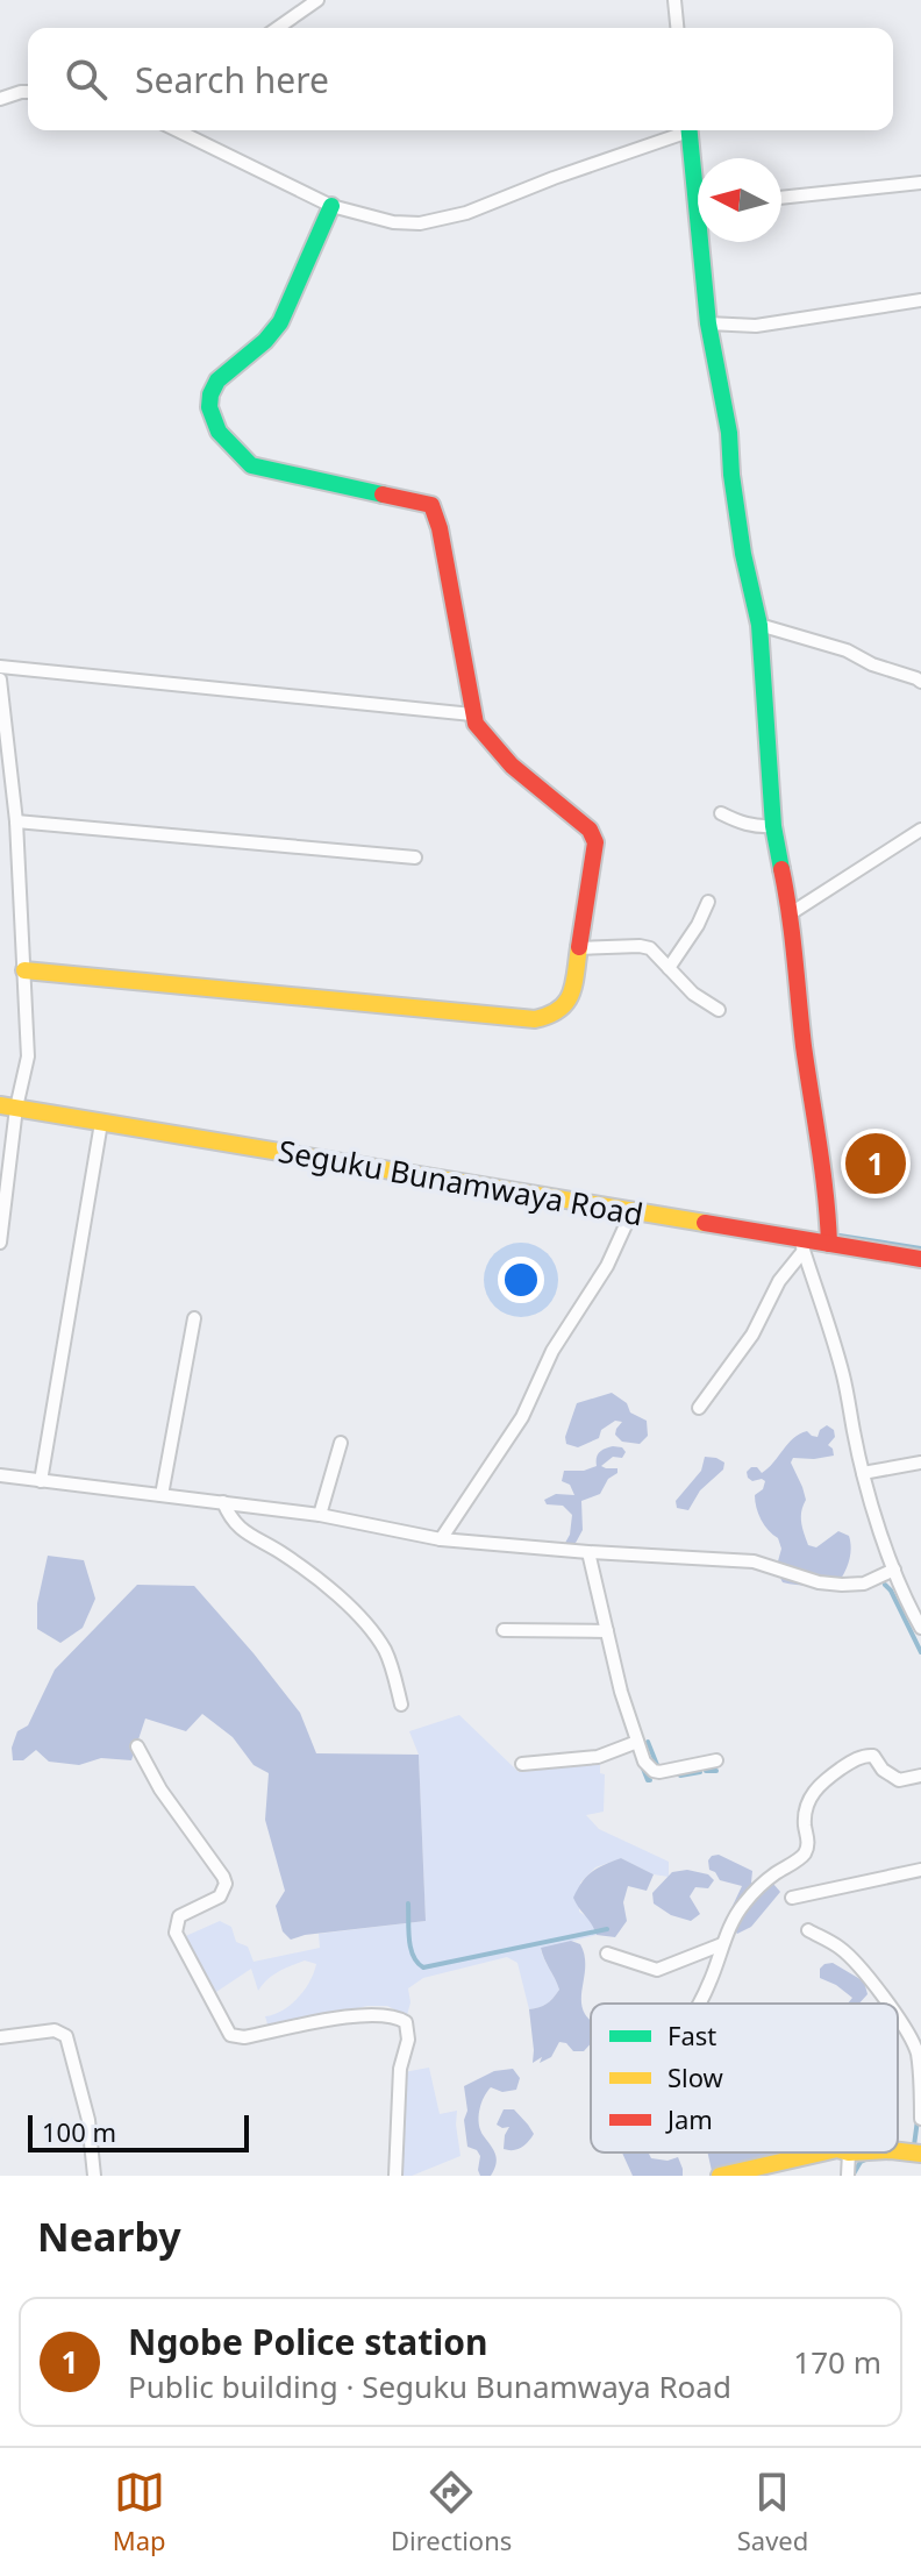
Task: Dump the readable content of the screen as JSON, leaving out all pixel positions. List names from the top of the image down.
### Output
{
  "streets": {
    "street": ["Seguku Bunamwaya Road"]
  },
  "legend": ["Fast", "Slow", "Jam"],
  "scale_bar": "100 m",
  "north": "left",
  "page": {
    "search": "Search here",
    "pins": "1",
    "scale": "100 m",
    "heading": "Nearby",
    "list": [
      {
        "mark": "1",
        "name": "Ngobe Police station",
        "note": "Public building · Seguku Bunamwaya Road",
        "value": "170 m"
      }
    ],
    "nav": ["Map", "Directions", "Saved"]
  }
}
